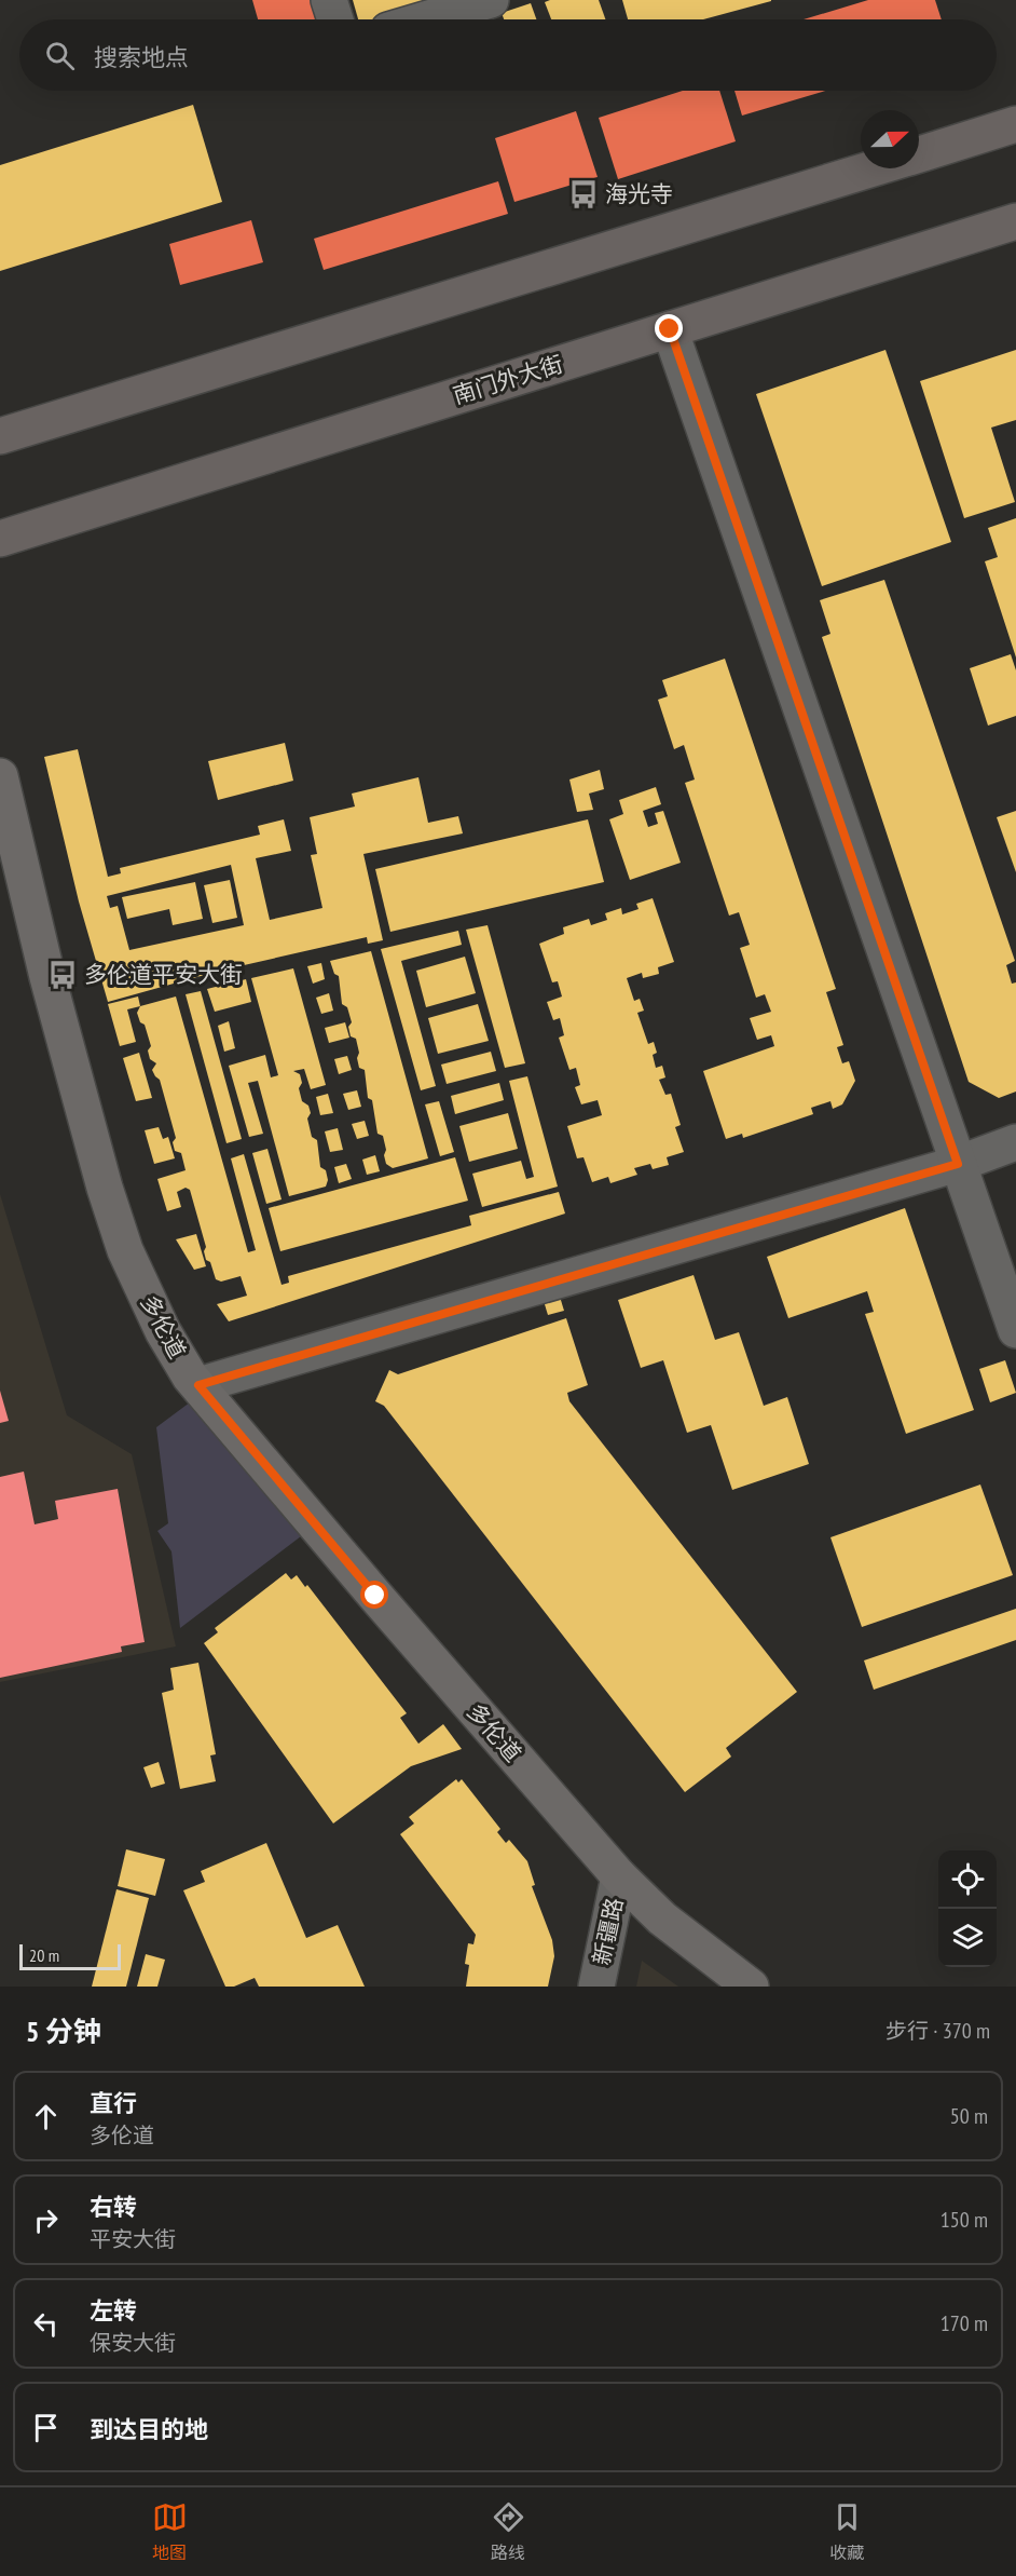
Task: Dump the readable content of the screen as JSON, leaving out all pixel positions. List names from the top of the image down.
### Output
{
  "streets": {
    "main road": ["南门外大街", "多伦道"],
    "street": ["新疆路"]
  },
  "crossings": [
    ["多伦道", "新疆路"]
  ],
  "places": {
    "bus stop": ["海光寺", "多伦道平安大街"]
  },
  "scale_bar": "20 m",
  "north": "right",
  "page": {
    "search": "搜索地点",
    "scale": "20 m",
    "heading": ["5 分钟", "步行 · 370 m"],
    "list": [
      ["直行", "多伦道", "50 m"],
      ["右转", "平安大街", "150 m"],
      ["左转", "保安大街", "170 m"],
      "到达目的地"
    ],
    "nav": ["地图", "路线", "收藏"]
  }
}
